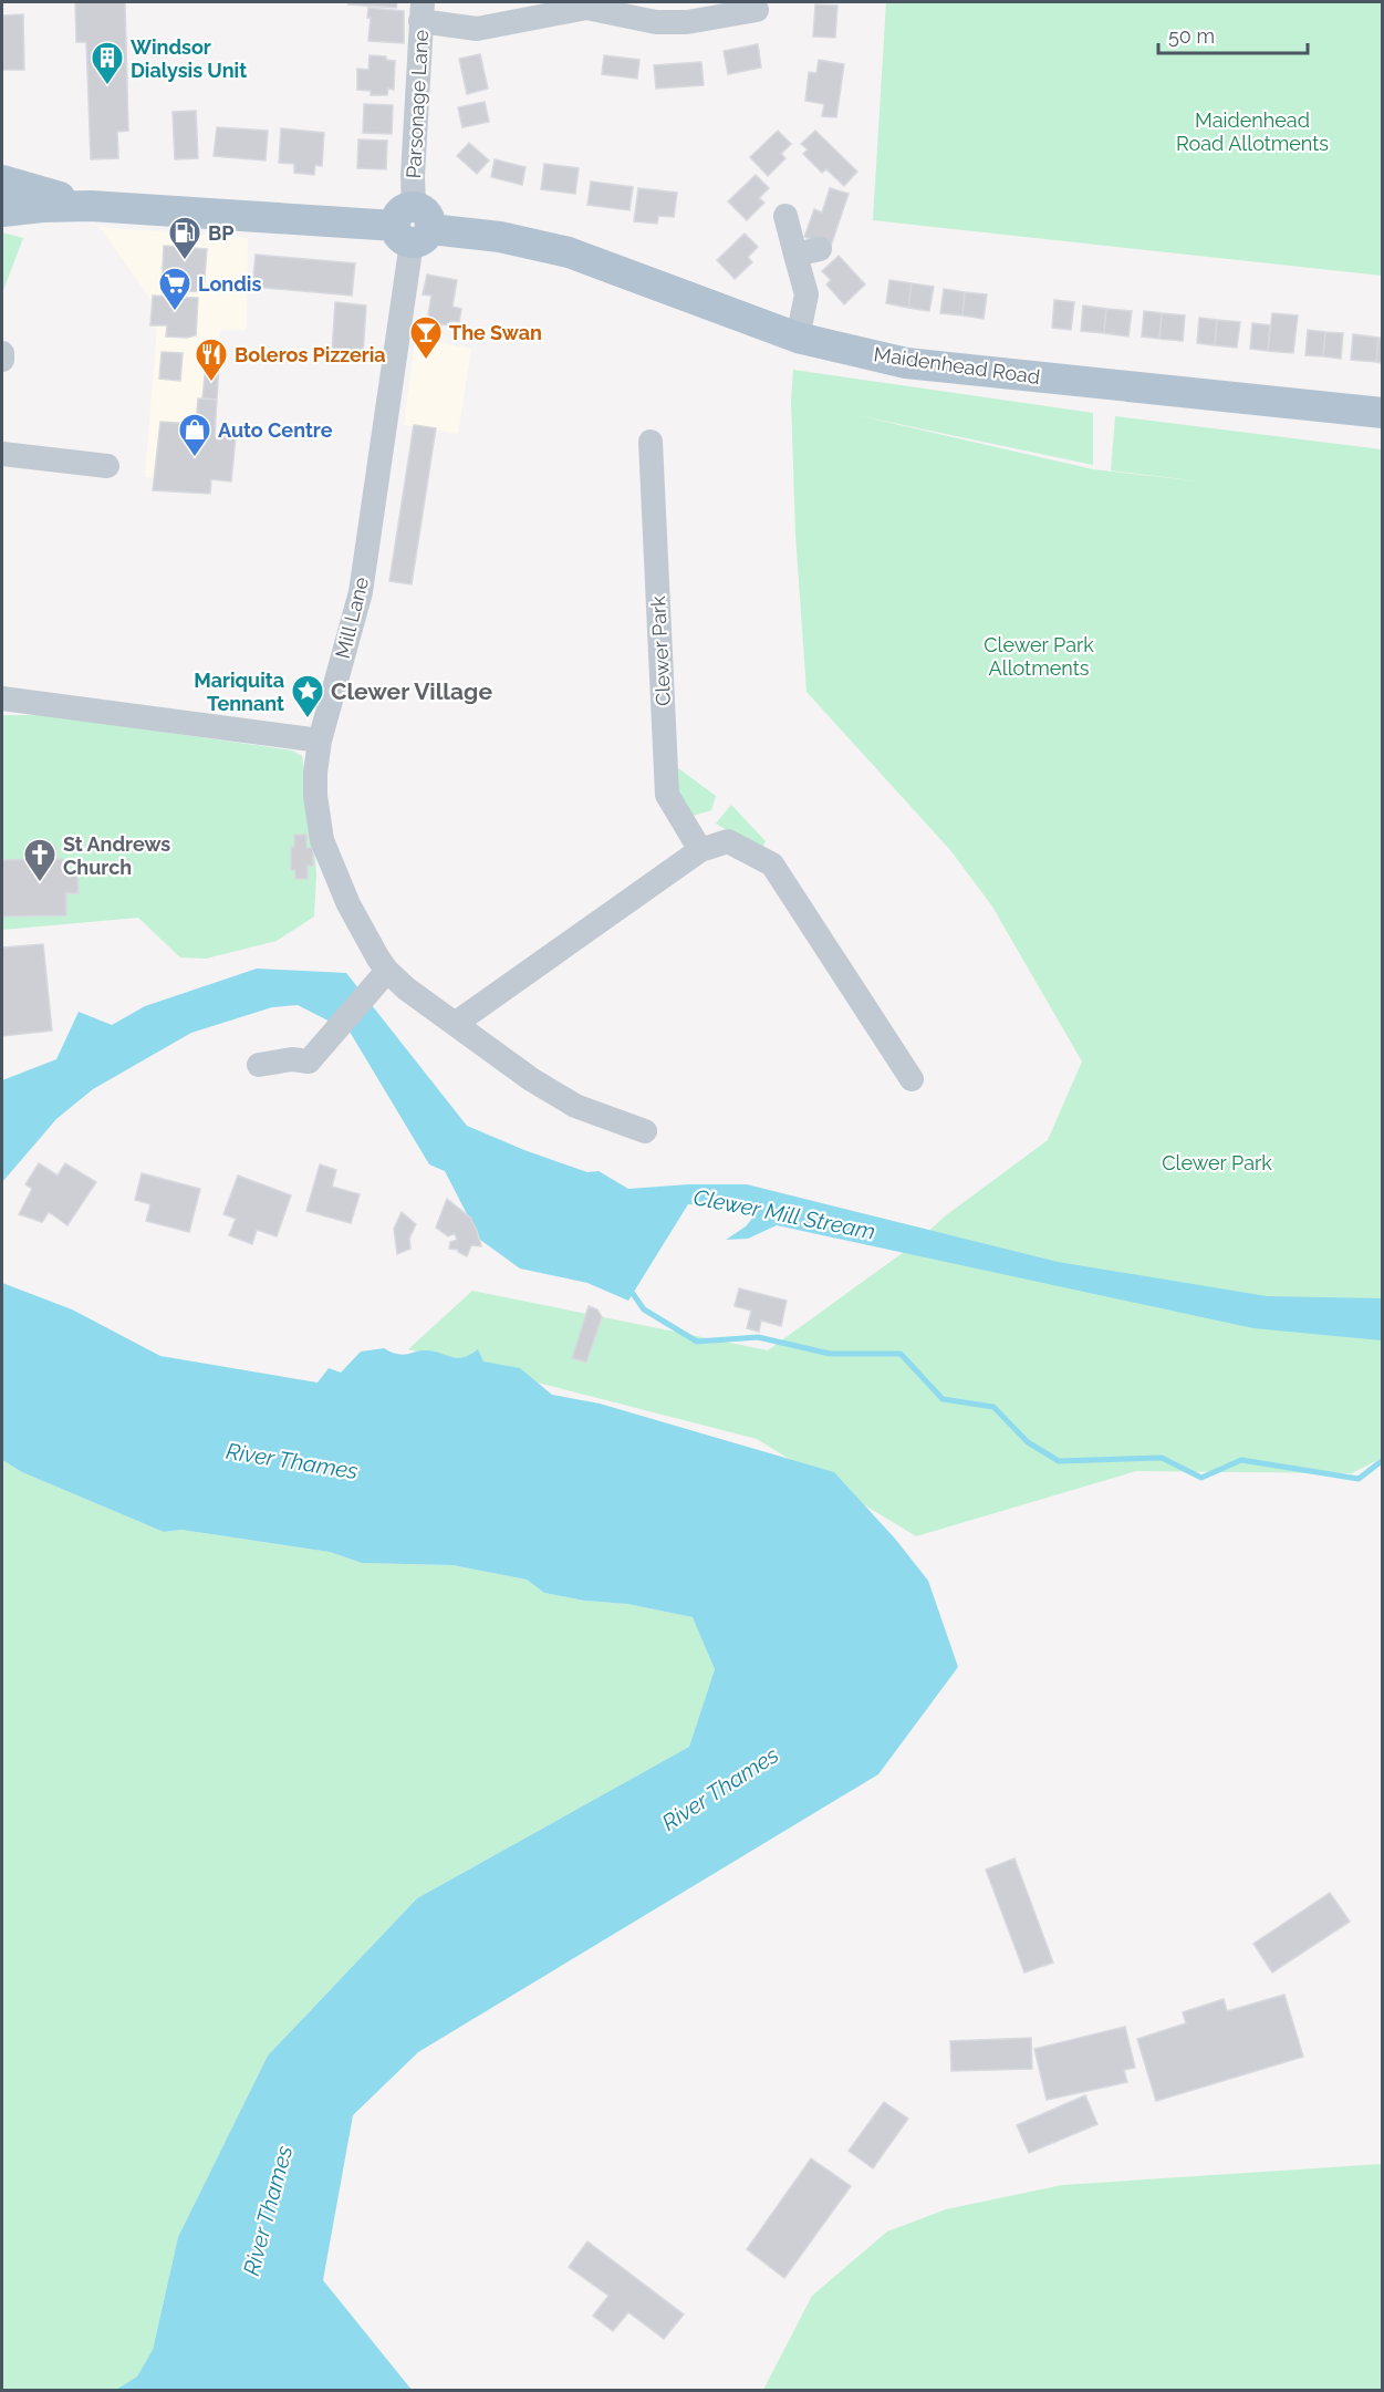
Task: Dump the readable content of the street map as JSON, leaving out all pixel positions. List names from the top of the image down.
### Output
{
  "streets": {
    "main road": ["Maidenhead Road"],
    "street": ["Parsonage Lane", "Mill Lane", "Clewer Park"]
  },
  "crossings": [
    ["Parsonage Lane", "Maidenhead Road"],
    ["Parsonage Lane", "Mill Lane"],
    ["Maidenhead Road", "Mill Lane"]
  ],
  "districts": ["Clewer Village"],
  "water": ["Clewer Mill Stream", "River Thames"],
  "parks": ["Maidenhead Road Allotments", "Clewer Park Allotments", "Clewer Park"],
  "places": {
    "building": ["Windsor Dialysis Unit"],
    "fuel station": ["BP"],
    "supermarket": ["Londis"],
    "bar": ["The Swan"],
    "restaurant": ["Boleros Pizzeria"],
    "shop": ["Auto Centre"],
    "place": ["Mariquita Tennant"],
    "church": ["St Andrews Church"]
  },
  "scale_bar": "50 m"
}
